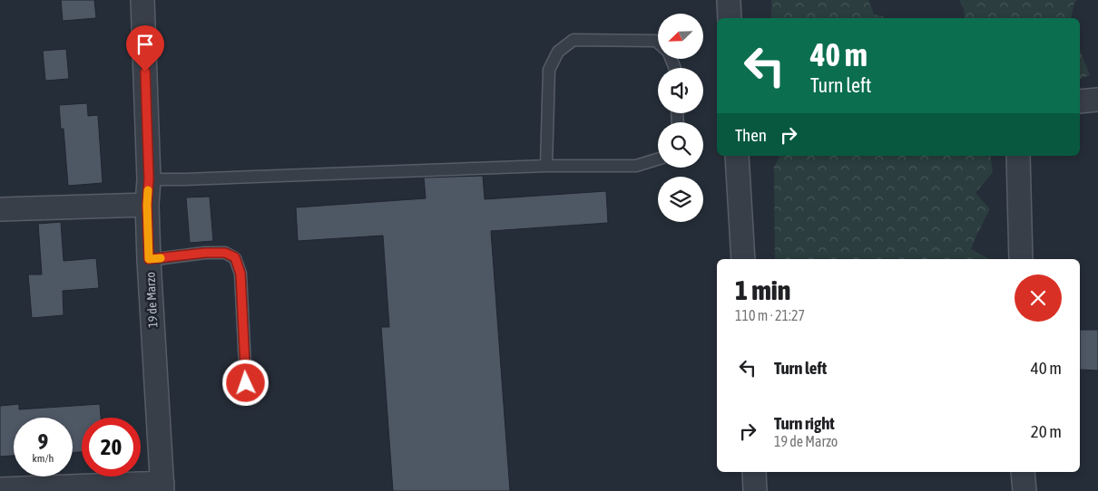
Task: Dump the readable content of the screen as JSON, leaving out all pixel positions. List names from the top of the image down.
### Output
{
  "streets": {
    "street": ["19 de Marzo"]
  },
  "north": "bottom left",
  "page": {
    "turn": ["40 m", "Turn left"],
    "then": "Then",
    "heading": ["1 min", "110 m · 21:27"],
    "list": [
      {
        "name": "Turn left",
        "value": "40 m"
      },
      {
        "name": "Turn right",
        "note": "19 de Marzo",
        "value": "20 m"
      }
    ],
    "speed": "9 km/h",
    "limit": "20"
  }
}
